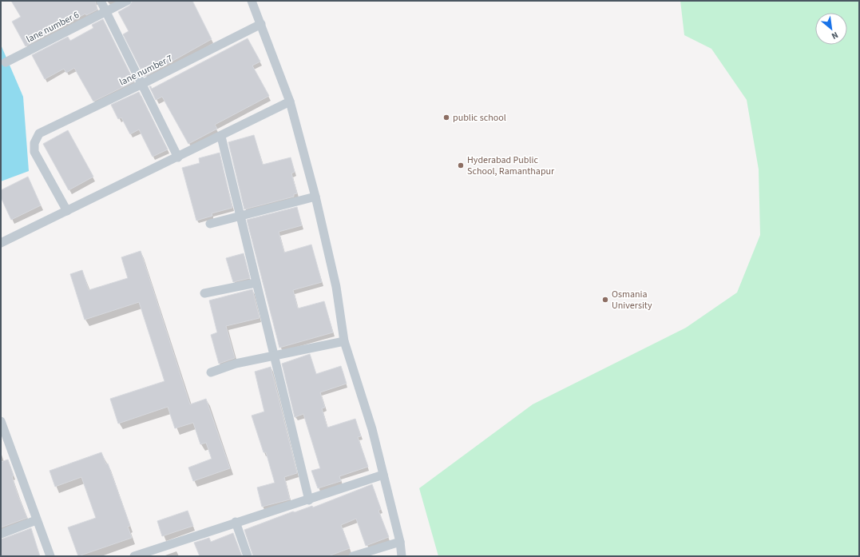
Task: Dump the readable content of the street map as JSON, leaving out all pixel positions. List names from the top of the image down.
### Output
{
  "streets": {
    "street": ["lane number 6", "lane number 7"]
  },
  "places": ["public school", "Hyderabad Public School, Ramanthapur", "Osmania University"],
  "north": "bottom right"
}
